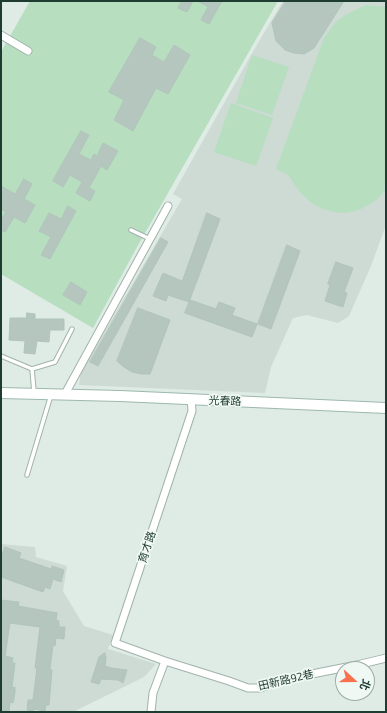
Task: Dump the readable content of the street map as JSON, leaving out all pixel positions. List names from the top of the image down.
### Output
{
  "streets": {
    "main road": ["光春路"],
    "street": ["育才路", "田新路92巷"]
  },
  "crossings": [
    ["光春路", "育才路"],
    ["育才路", "田新路92巷"]
  ],
  "north": "right"
}
